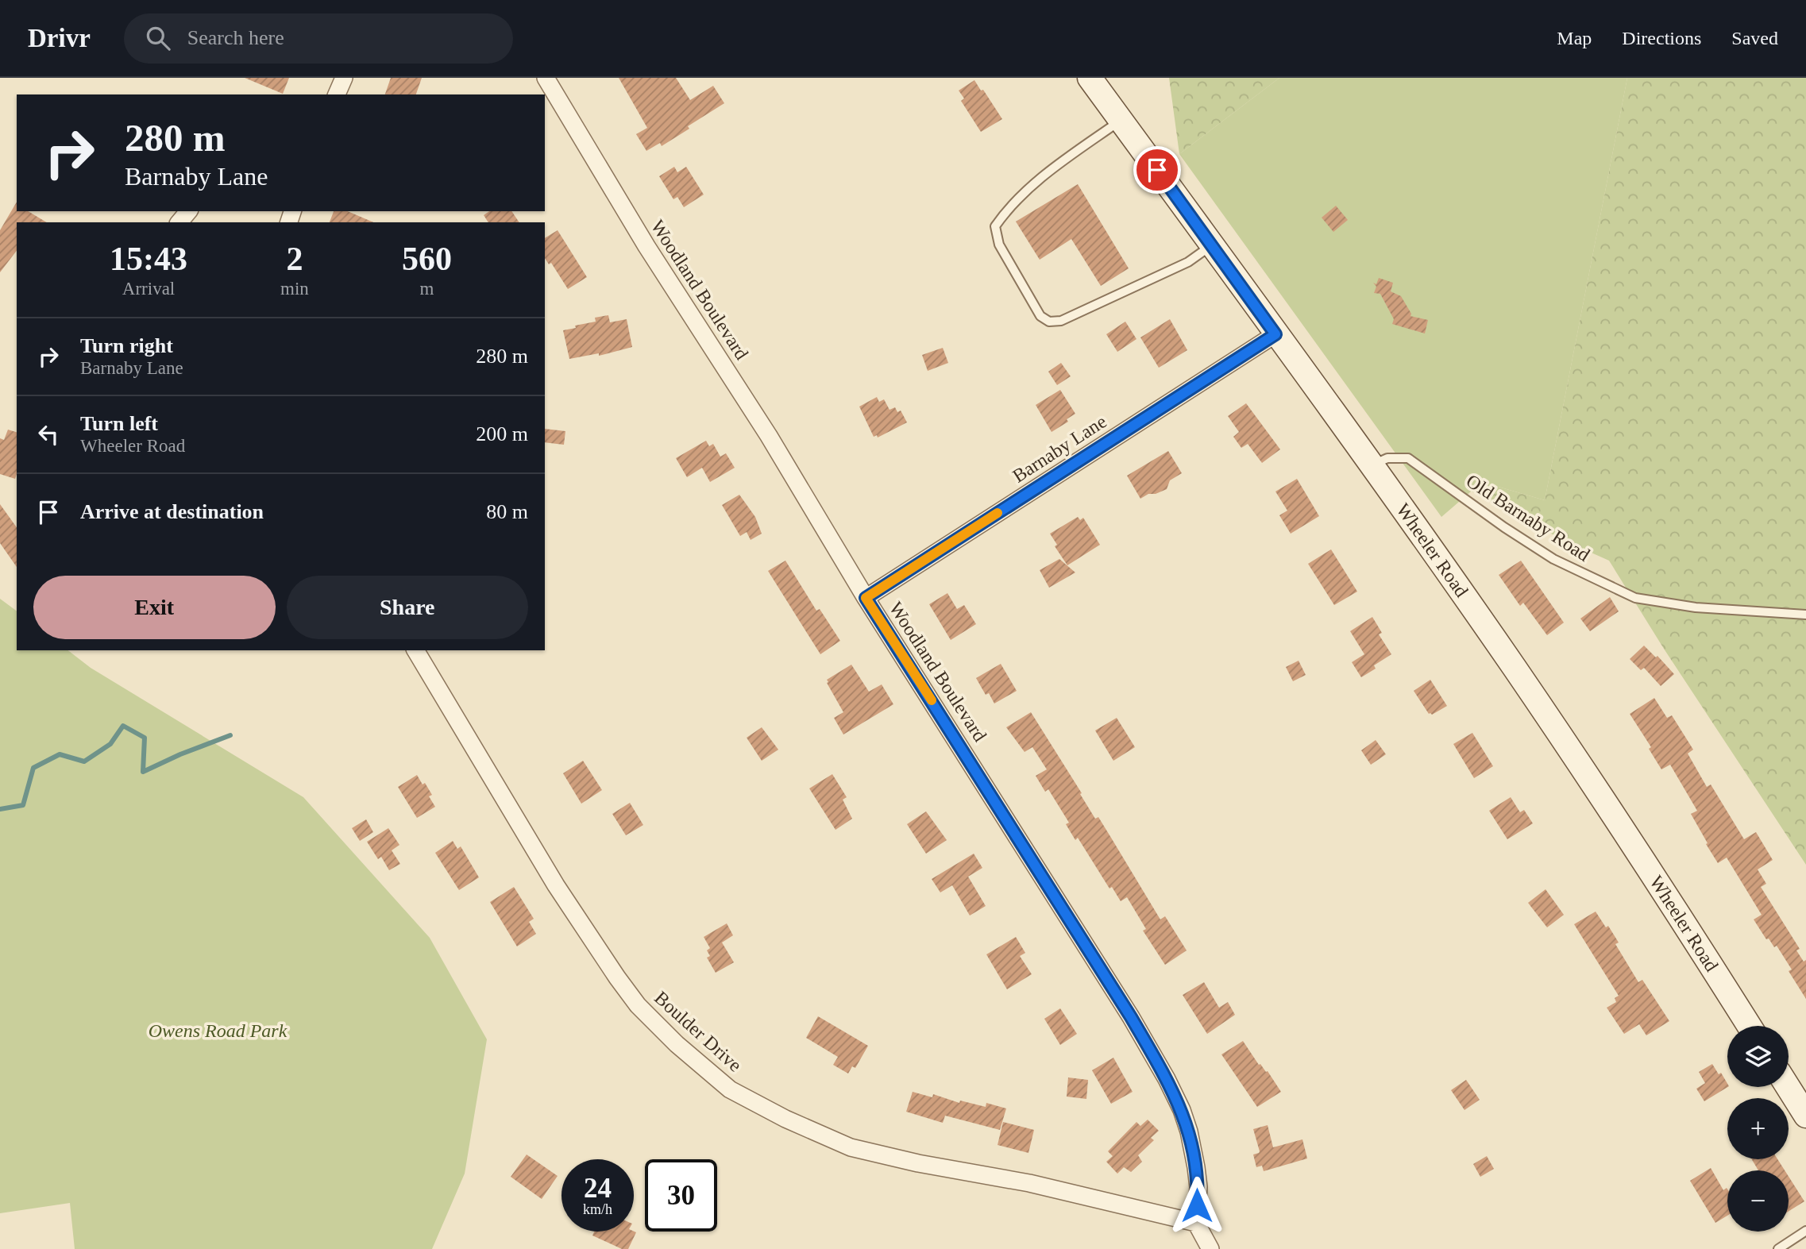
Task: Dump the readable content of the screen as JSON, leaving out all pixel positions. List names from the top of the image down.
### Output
{
  "streets": {
    "main road": ["Wheeler Road"],
    "street": ["Woodland Boulevard", "Barnaby Lane", "Boulder Drive"],
    "lane": ["Old Barnaby Road"]
  },
  "crossings": [
    ["Woodland Boulevard", "Barnaby Lane"],
    ["Woodland Boulevard", "Boulder Drive"],
    ["Barnaby Lane", "Wheeler Road"],
    ["Old Barnaby Road", "Wheeler Road"]
  ],
  "parks": ["Owens Road Park"],
  "page": {
    "header": "Drivr",
    "search": "Search here",
    "nav": ["Map", "Directions", "Saved"],
    "turn": ["280 m", "Barnaby Lane"],
    "eta": [
      "15:43",
      "Arrival",
      "2",
      "min",
      "560",
      "m"
    ],
    "list": [
      {
        "name": "Turn right",
        "note": "Barnaby Lane",
        "value": "280 m"
      },
      {
        "name": "Turn left",
        "note": "Wheeler Road",
        "value": "200 m"
      },
      {
        "name": "Arrive at destination",
        "value": "80 m"
      }
    ],
    "buttons": ["Exit", "Share"],
    "map_buttons": ["+", "−"],
    "speed": "24 km/h",
    "limit": "30"
  }
}
